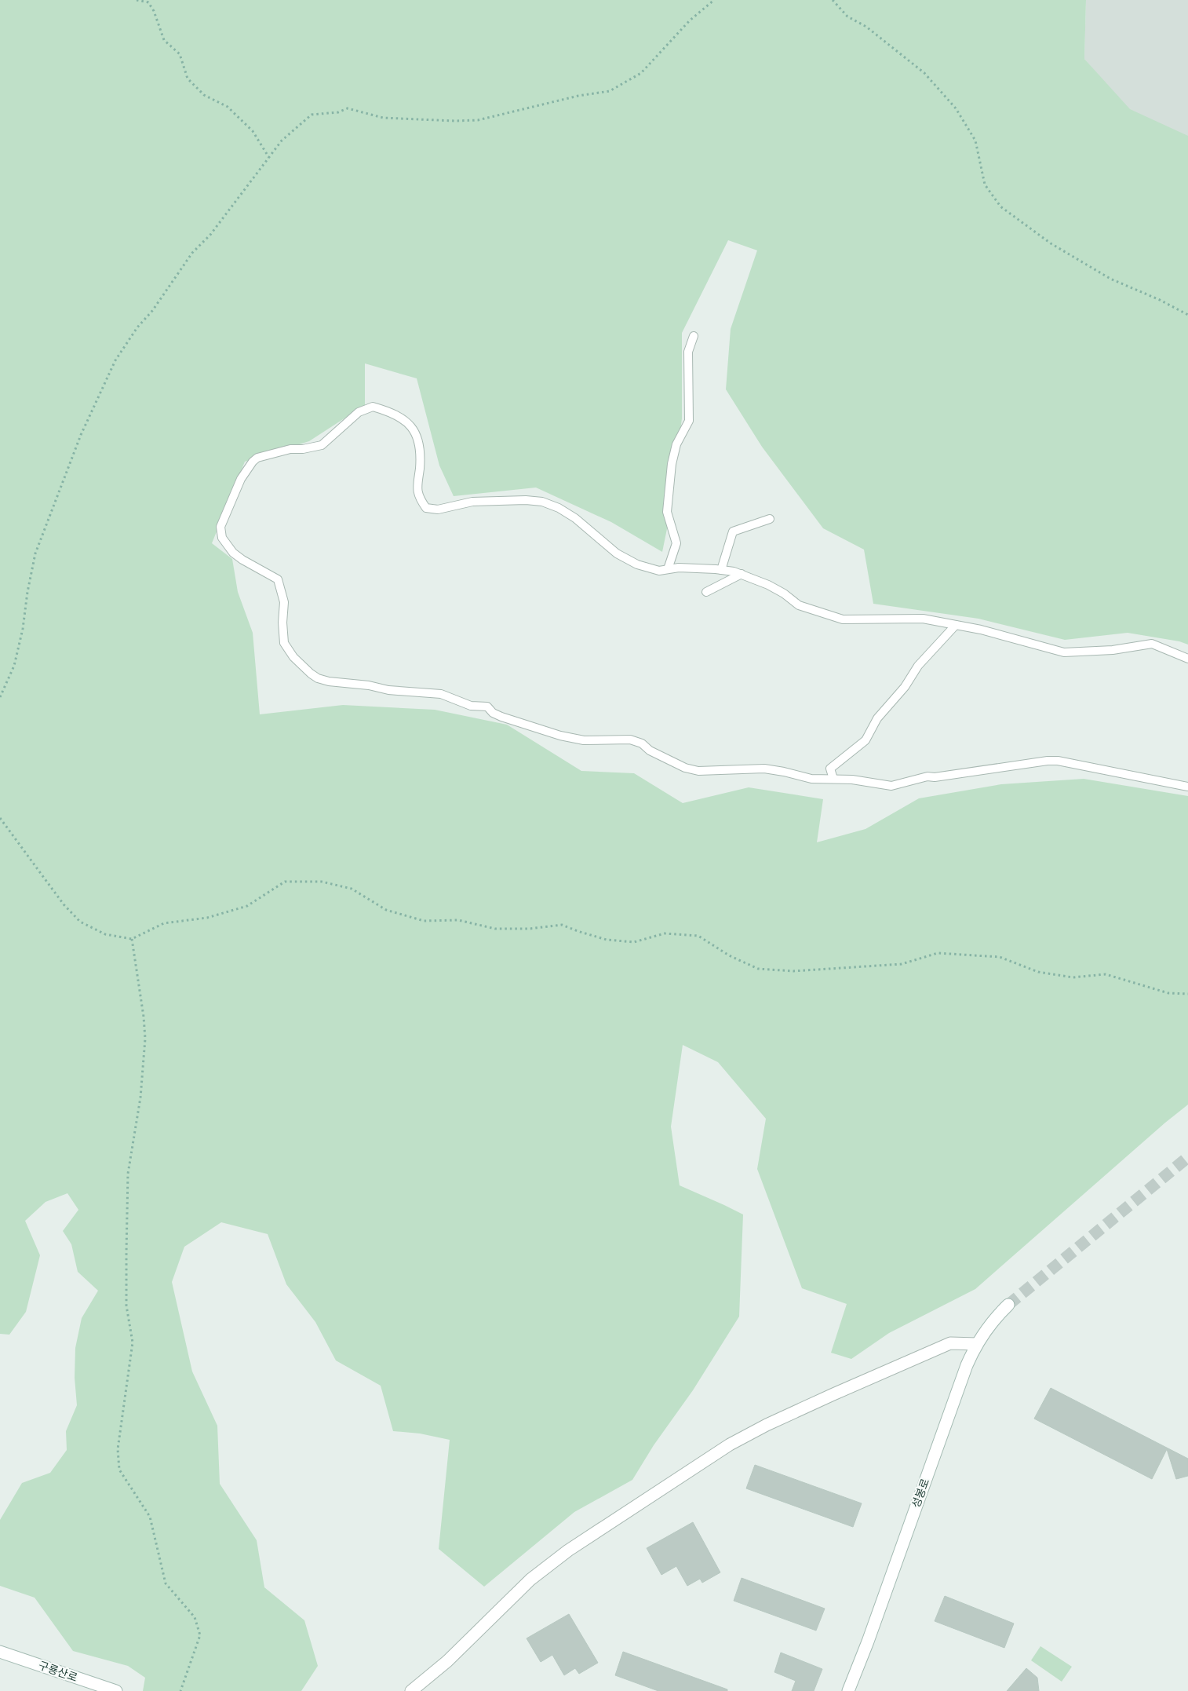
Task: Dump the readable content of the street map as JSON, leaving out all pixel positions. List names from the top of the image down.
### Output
{
  "streets": {
    "street": ["성봉로", "구룡산로"]
  }
}
